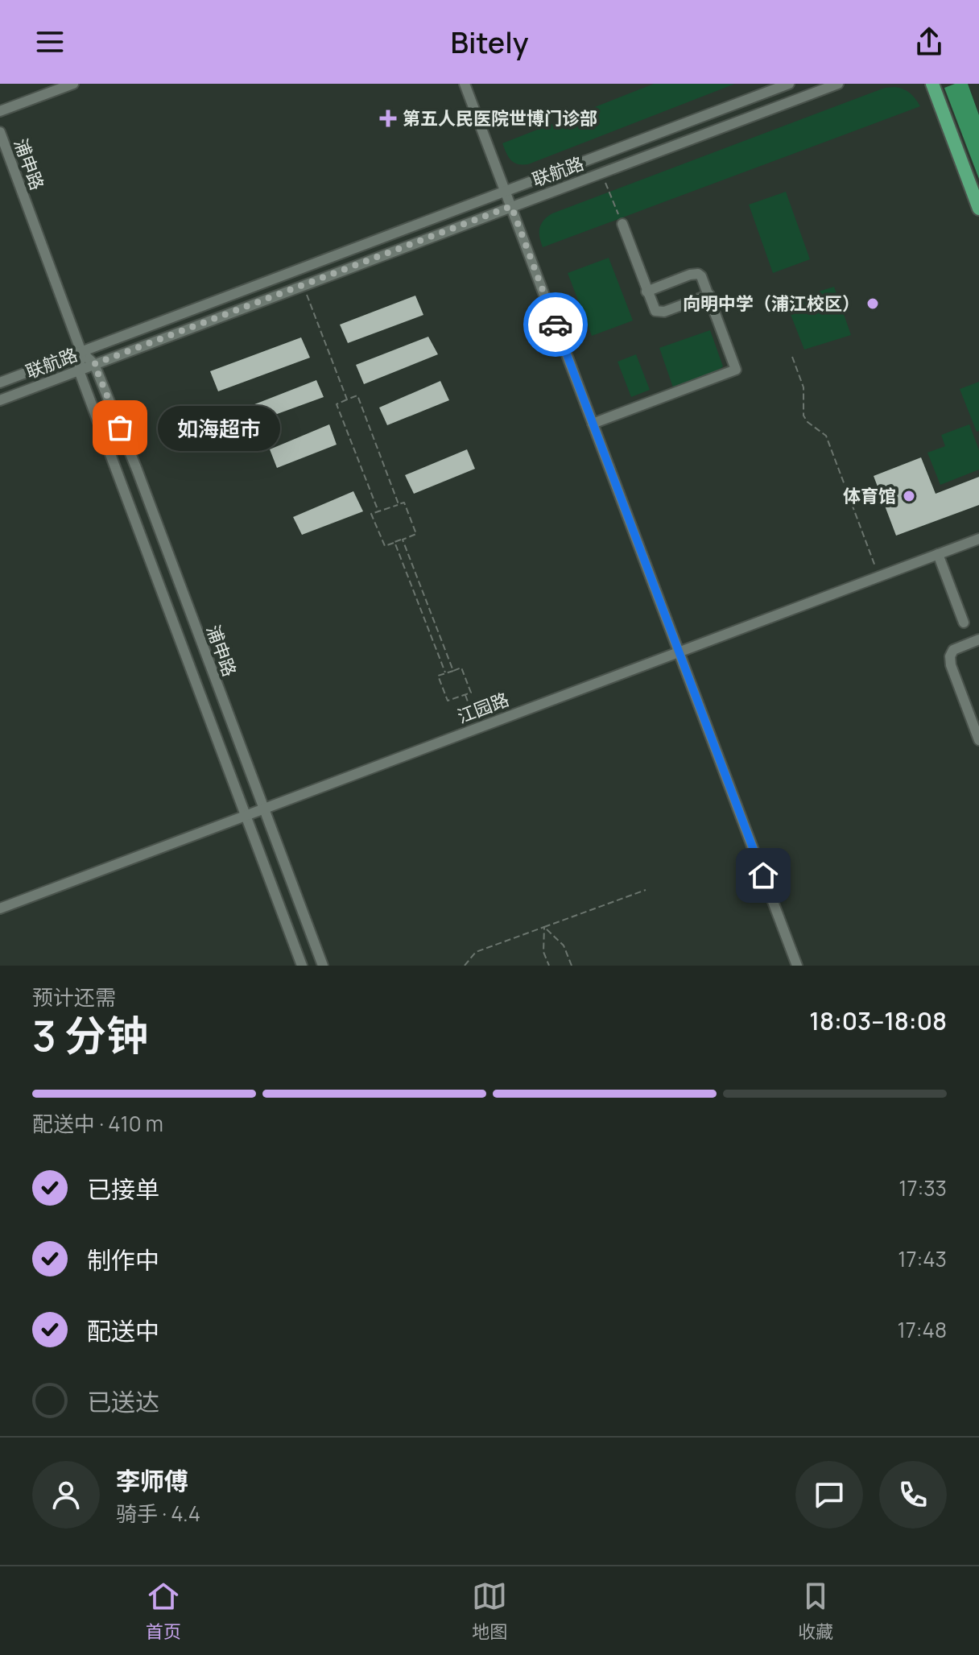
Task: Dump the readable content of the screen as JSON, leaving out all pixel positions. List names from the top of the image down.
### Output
{
  "streets": {
    "street": ["浦申路", "联航路", "江园路"]
  },
  "crossings": [
    ["浦申路", "联航路"],
    ["浦申路", "江园路"]
  ],
  "places": {
    "health": ["第五人民医院世博门诊部"],
    "other": ["向明中学（浦江校区）", "如海超市", "体育馆"]
  },
  "page": {
    "header": "Bitely",
    "bubble": "如海超市",
    "heading": ["3 分钟", "预计还需", "18:03–18:08"],
    "panel": ["李师傅", "骑手 · 4.4"],
    "bar": "配送中 · 410 m",
    "list": [
      ["已接单", "17:33"],
      ["制作中", "17:43"],
      ["配送中", "17:48"],
      "已送达"
    ],
    "tabs": ["首页", "地图", "收藏"]
  }
}
